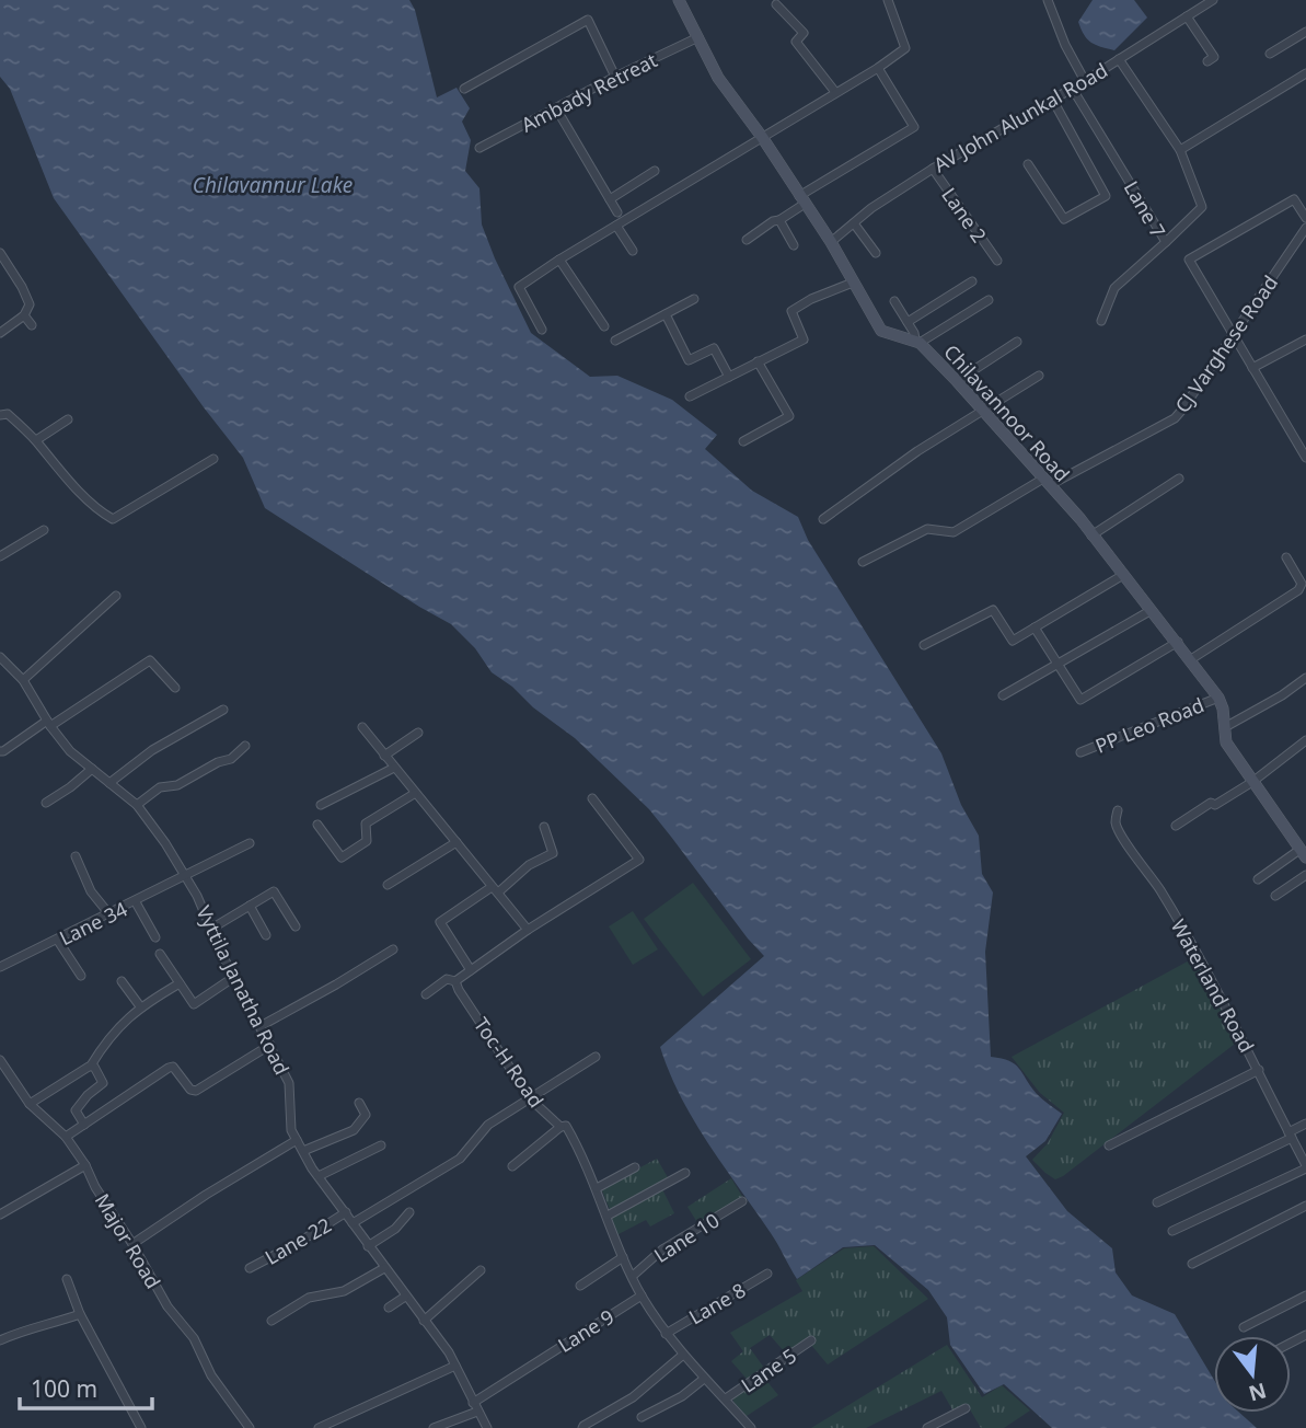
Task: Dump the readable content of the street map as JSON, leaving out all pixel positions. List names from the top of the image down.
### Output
{
  "streets": {
    "street": [
      "Ambady Retreat",
      "AV John Alunkal Road",
      "Lane 7",
      "Lane 2",
      "CJ Varghese Road",
      "Chilavannoor Road",
      "PP Leo Road",
      "Lane 34",
      "Waterland Road",
      "Vyttila Janatha Road",
      "Toc-H Road",
      "Lane 10",
      "Major Road",
      "Lane 22",
      "Lane 8",
      "Lane 9",
      "Lane 5"
    ]
  },
  "crossings": [
    ["Ambady Retreat", "Chilavannoor Road"],
    ["AV John Alunkal Road", "Lane 7"],
    ["AV John Alunkal Road", "Lane 2"],
    ["AV John Alunkal Road", "Chilavannoor Road"],
    ["CJ Varghese Road", "Chilavannoor Road"],
    ["Chilavannoor Road", "PP Leo Road"],
    ["Lane 34", "Vyttila Janatha Road"],
    ["Vyttila Janatha Road", "Lane 22"],
    ["Vyttila Janatha Road", "Lane 9"],
    ["Toc-H Road", "Lane 10"],
    ["Toc-H Road", "Lane 8"],
    ["Toc-H Road", "Lane 9"],
    ["Toc-H Road", "Lane 5"]
  ],
  "water": ["Chilavannur Lake"],
  "scale_bar": "100 m",
  "north": "bottom"
}
